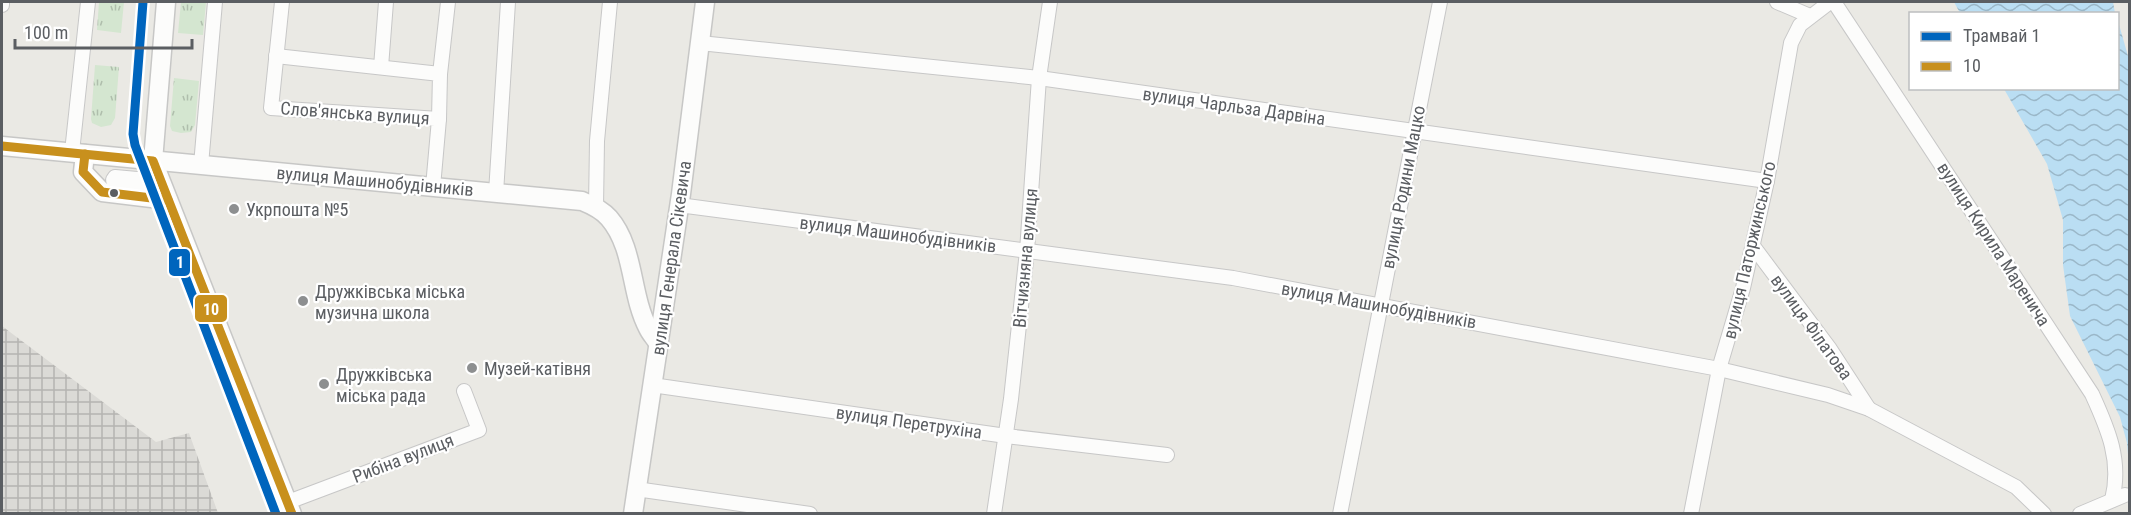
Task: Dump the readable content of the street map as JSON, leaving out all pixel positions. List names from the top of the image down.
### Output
{
  "streets": {
    "street": [
      "вулиця Чарльза Дарвіна",
      "Слов'янська вулиця",
      "вулиця Машинобудівників",
      "вулиця Родини Мацко",
      "вулиця Кирила Маренича",
      "вулиця Паторжинського",
      "вулиця Генерала Сікевича",
      "Вітчизняна вулиця",
      "вулиця Філатова",
      "вулиця Перетрухіна",
      "Рибіна вулиця"
    ]
  },
  "crossings": [
    ["вулиця Чарльза Дарвіна", "вулиця Родини Мацко"],
    ["вулиця Чарльза Дарвіна", "вулиця Паторжинського"],
    ["вулиця Чарльза Дарвіна", "вулиця Генерала Сікевича"],
    ["вулиця Чарльза Дарвіна", "Вітчизняна вулиця"],
    ["Слов'янська вулиця", "вулиця Машинобудівників"],
    ["вулиця Машинобудівників", "вулиця Родини Мацко"],
    ["вулиця Машинобудівників", "вулиця Паторжинського"],
    ["вулиця Машинобудівників", "вулиця Генерала Сікевича"],
    ["вулиця Машинобудівників", "Вітчизняна вулиця"],
    ["вулиця Машинобудівників", "вулиця Філатова"],
    ["вулиця Кирила Маренича", "вулиця Паторжинського"],
    ["вулиця Паторжинського", "вулиця Філатова"],
    ["вулиця Генерала Сікевича", "вулиця Перетрухіна"],
    ["Вітчизняна вулиця", "вулиця Перетрухіна"]
  ],
  "places": [
    "Укрпошта №5",
    "Дружківська міська музична школа",
    "Музей-катівня",
    "Дружківська міська рада"
  ],
  "lines": ["tram line 1", "transit line 10"],
  "legend": ["Трамвай 1", "10"],
  "scale_bar": "100 m"
}
